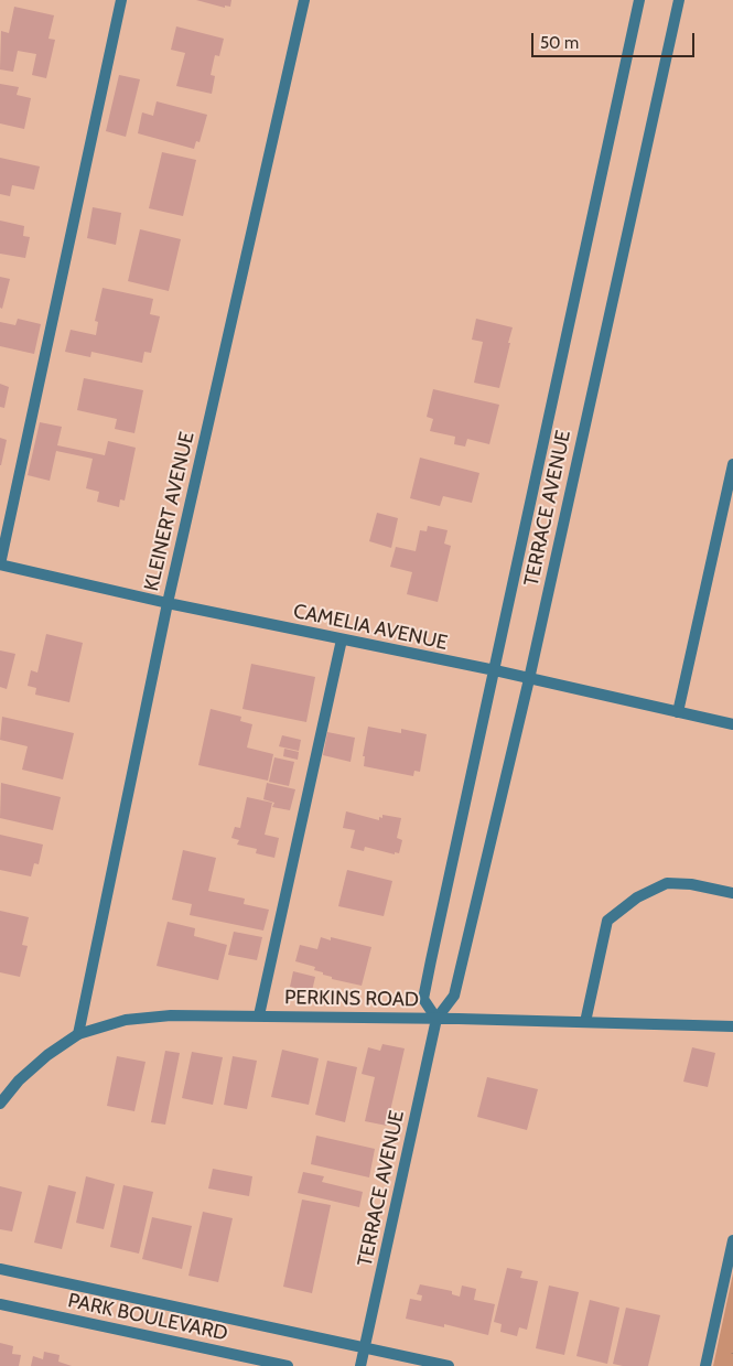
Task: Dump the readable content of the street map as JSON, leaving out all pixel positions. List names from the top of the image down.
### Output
{
  "streets": {
    "street": [
      "TERRACE AVENUE",
      "KLEINERT AVENUE",
      "CAMELIA AVENUE",
      "PERKINS ROAD",
      "PARK BOULEVARD"
    ]
  },
  "crossings": [
    ["TERRACE AVENUE", "CAMELIA AVENUE"],
    ["TERRACE AVENUE", "PERKINS ROAD"],
    ["KLEINERT AVENUE", "CAMELIA AVENUE"],
    ["KLEINERT AVENUE", "PERKINS ROAD"]
  ],
  "scale_bar": "50 m"
}
